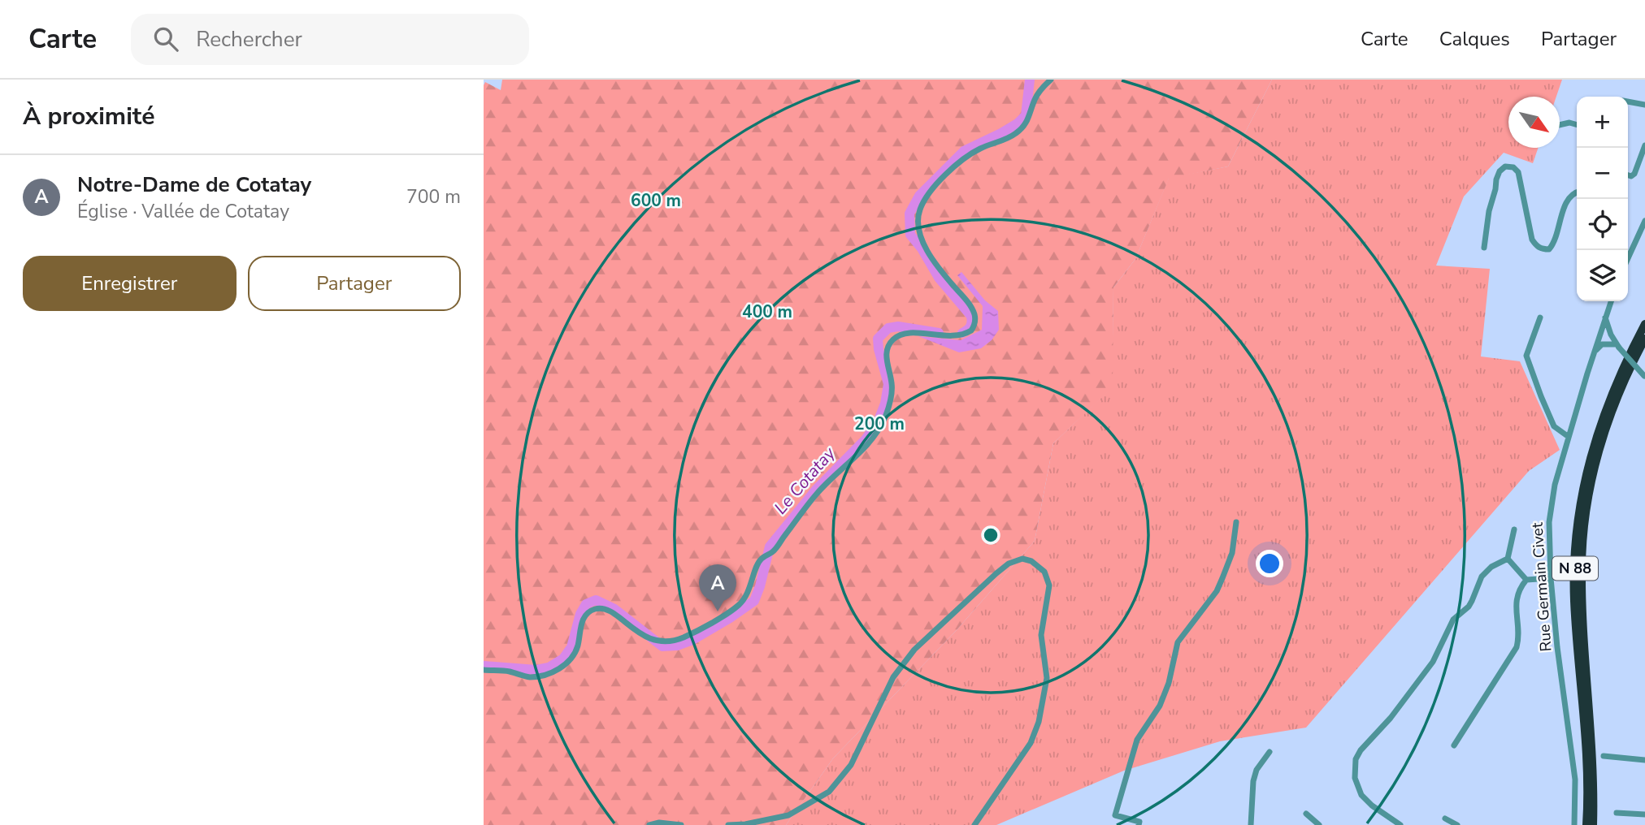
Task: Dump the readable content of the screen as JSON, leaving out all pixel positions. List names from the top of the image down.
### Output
{
  "streets": {
    "highway": ["N 88"],
    "street": ["Rue Germain Civet"]
  },
  "water": ["Le Cotatay"],
  "north": "bottom right",
  "page": {
    "header": "Carte",
    "search": "Rechercher",
    "nav": ["Carte", "Calques", "Partager"],
    "heading": "À proximité",
    "map_buttons": ["+", "−"],
    "list": [
      {
        "mark": "A",
        "name": "Notre-Dame de Cotatay",
        "note": "Église · Vallée de Cotatay",
        "value": "700 m"
      }
    ],
    "buttons": ["Enregistrer", "Partager"],
    "pins": "A"
  },
  "rings": ["600 m", "400 m", "200 m"]
}
